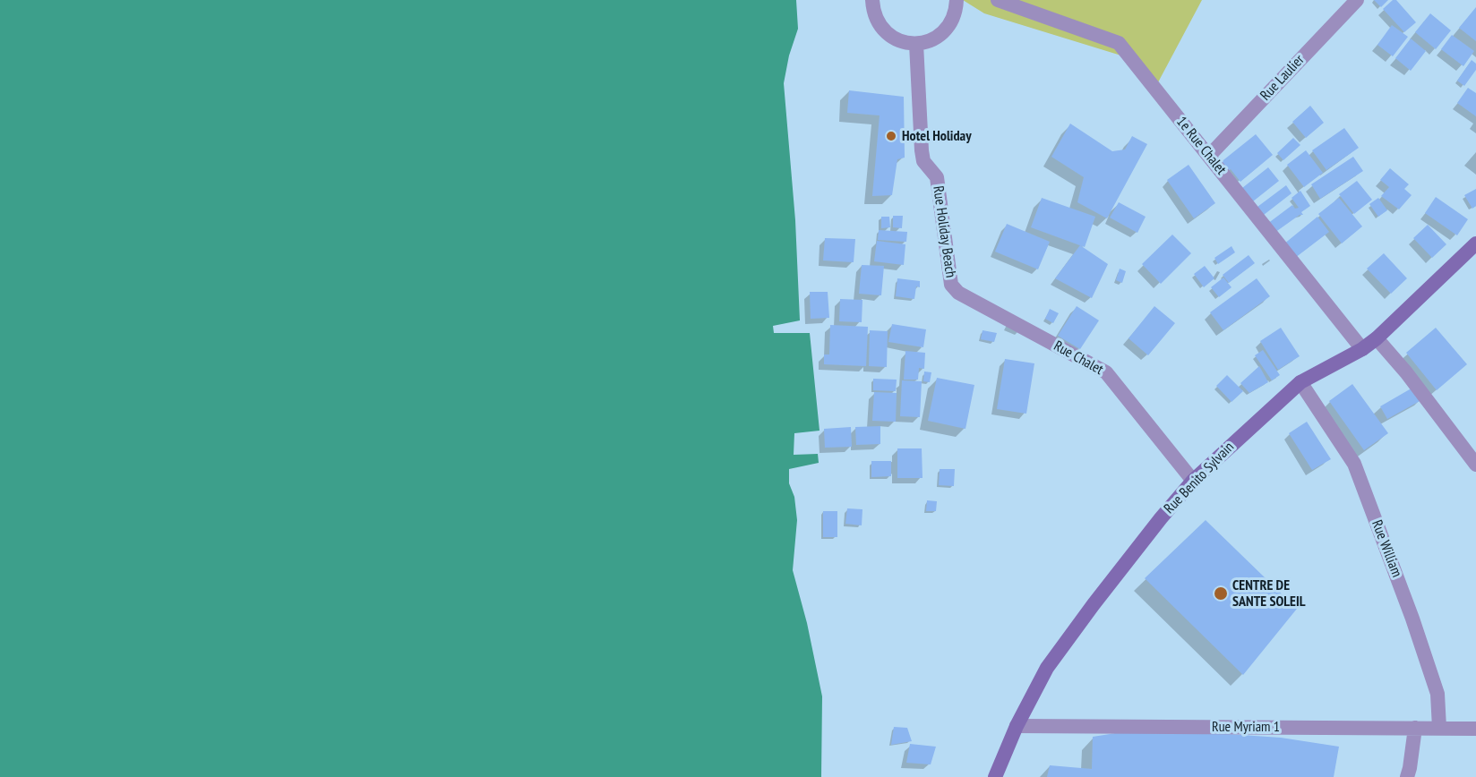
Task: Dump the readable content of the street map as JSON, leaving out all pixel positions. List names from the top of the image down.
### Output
{
  "streets": {
    "main road": ["Rue Benito Sylvain"],
    "street": [
      "Rue Laulier",
      "1e Rue Chalet",
      "Rue Holiday Beach",
      "Rue Chalet",
      "Rue William",
      "Rue Myriam 1"
    ]
  },
  "crossings": [
    ["Rue Laulier", "1e Rue Chalet"],
    ["1e Rue Chalet", "Rue Benito Sylvain"],
    ["Rue Holiday Beach", "Rue Chalet"],
    ["Rue Chalet", "Rue Benito Sylvain"],
    ["Rue Benito Sylvain", "Rue William"],
    ["Rue Benito Sylvain", "Rue Myriam 1"],
    ["Rue William", "Rue Myriam 1"]
  ],
  "places": ["Hotel Holiday", "CENTRE DE SANTE SOLEIL"]
}
